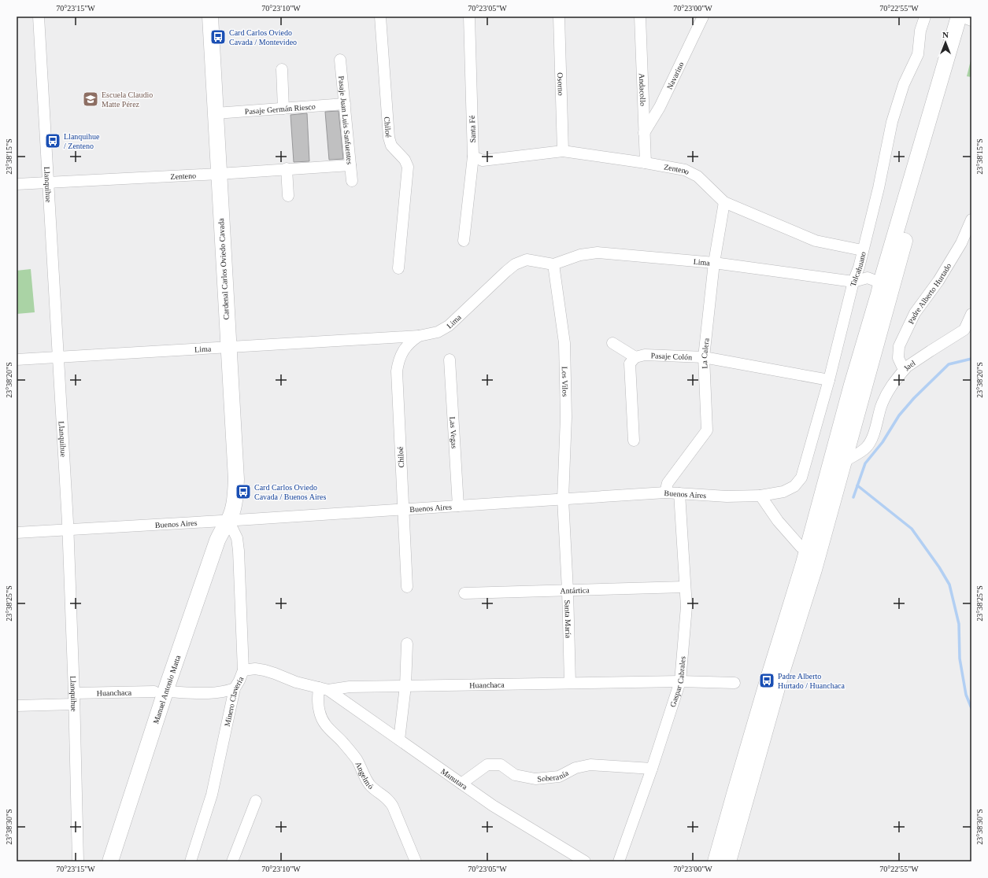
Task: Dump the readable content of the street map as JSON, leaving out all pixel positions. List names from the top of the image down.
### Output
{
  "streets": {
    "main road": ["Cardenal Carlos Oviedo Cavada", "Manuel Antonio Matta"],
    "street": [
      "Navarino",
      "Osorno",
      "Andacollo",
      "Pasaje Germán Riesco",
      "Pasaje Juan Luis Sanfuentes",
      "Chiloé",
      "Santa Fé",
      "Zenteno",
      "Llanquihue",
      "Lima",
      "Talcahuano",
      "Padre Alberto Hurtado",
      "La Calera",
      "Pasaje Colón",
      "Jael",
      "Los Vilos",
      "Las Vegas",
      "Buenos Aires",
      "Antártica",
      "Santa María",
      "Gaspar Cabrales",
      "Huanchaca",
      "Minero Claveria",
      "Angelmó",
      "Soberanía",
      "Manutara"
    ]
  },
  "crossings": [
    ["Navarino", "Andacollo"],
    ["Osorno", "Zenteno"],
    ["Andacollo", "Zenteno"],
    ["Pasaje Germán Riesco", "Pasaje Juan Luis Sanfuentes"],
    ["Pasaje Germán Riesco", "Cardenal Carlos Oviedo Cavada"],
    ["Pasaje Juan Luis Sanfuentes", "Zenteno"],
    ["Chiloé", "Lima"],
    ["Chiloé", "Buenos Aires"],
    ["Santa Fé", "Zenteno"],
    ["Zenteno", "Llanquihue"],
    ["Zenteno", "Cardenal Carlos Oviedo Cavada"],
    ["Zenteno", "Talcahuano"],
    ["Zenteno", "La Calera"],
    ["Llanquihue", "Lima"],
    ["Llanquihue", "Buenos Aires"],
    ["Llanquihue", "Huanchaca"],
    ["Lima", "Cardenal Carlos Oviedo Cavada"],
    ["Lima", "Talcahuano"],
    ["Lima", "La Calera"],
    ["Lima", "Los Vilos"],
    ["Cardenal Carlos Oviedo Cavada", "Buenos Aires"],
    ["Cardenal Carlos Oviedo Cavada", "Manuel Antonio Matta"],
    ["Cardenal Carlos Oviedo Cavada", "Minero Claveria"],
    ["Talcahuano", "Pasaje Colón"],
    ["Talcahuano", "Buenos Aires"],
    ["Padre Alberto Hurtado", "Jael"],
    ["La Calera", "Pasaje Colón"],
    ["La Calera", "Buenos Aires"],
    ["Los Vilos", "Buenos Aires"],
    ["Los Vilos", "Santa María"],
    ["Las Vegas", "Buenos Aires"],
    ["Buenos Aires", "Santa María"],
    ["Buenos Aires", "Gaspar Cabrales"],
    ["Buenos Aires", "Manuel Antonio Matta"],
    ["Buenos Aires", "Minero Claveria"],
    ["Antártica", "Santa María"],
    ["Antártica", "Gaspar Cabrales"],
    ["Santa María", "Huanchaca"],
    ["Gaspar Cabrales", "Huanchaca"],
    ["Gaspar Cabrales", "Soberanía"],
    ["Huanchaca", "Manuel Antonio Matta"],
    ["Huanchaca", "Minero Claveria"],
    ["Huanchaca", "Angelmó"],
    ["Huanchaca", "Manutara"],
    ["Manuel Antonio Matta", "Minero Claveria"],
    ["Angelmó", "Manutara"],
    ["Soberanía", "Manutara"]
  ],
  "places": {
    "bus stop": [
      "Card Carlos Oviedo Cavada / Montevideo",
      "Llanquihue / Zenteno",
      "Card Carlos Oviedo Cavada / Buenos Aires",
      "Padre Alberto Hurtado / Huanchaca"
    ],
    "school or university": ["Escuela Claudio Matte Pérez"]
  },
  "north": "top",
  "coordinates": [
    "70°23'15\"W",
    "70°23'10\"W",
    "70°23'05\"W",
    "70°23'00\"W",
    "70°22'55\"W",
    "23°38'15\"S",
    "23°38'20\"S",
    "23°38'25\"S",
    "23°38'30\"S"
  ]
}
